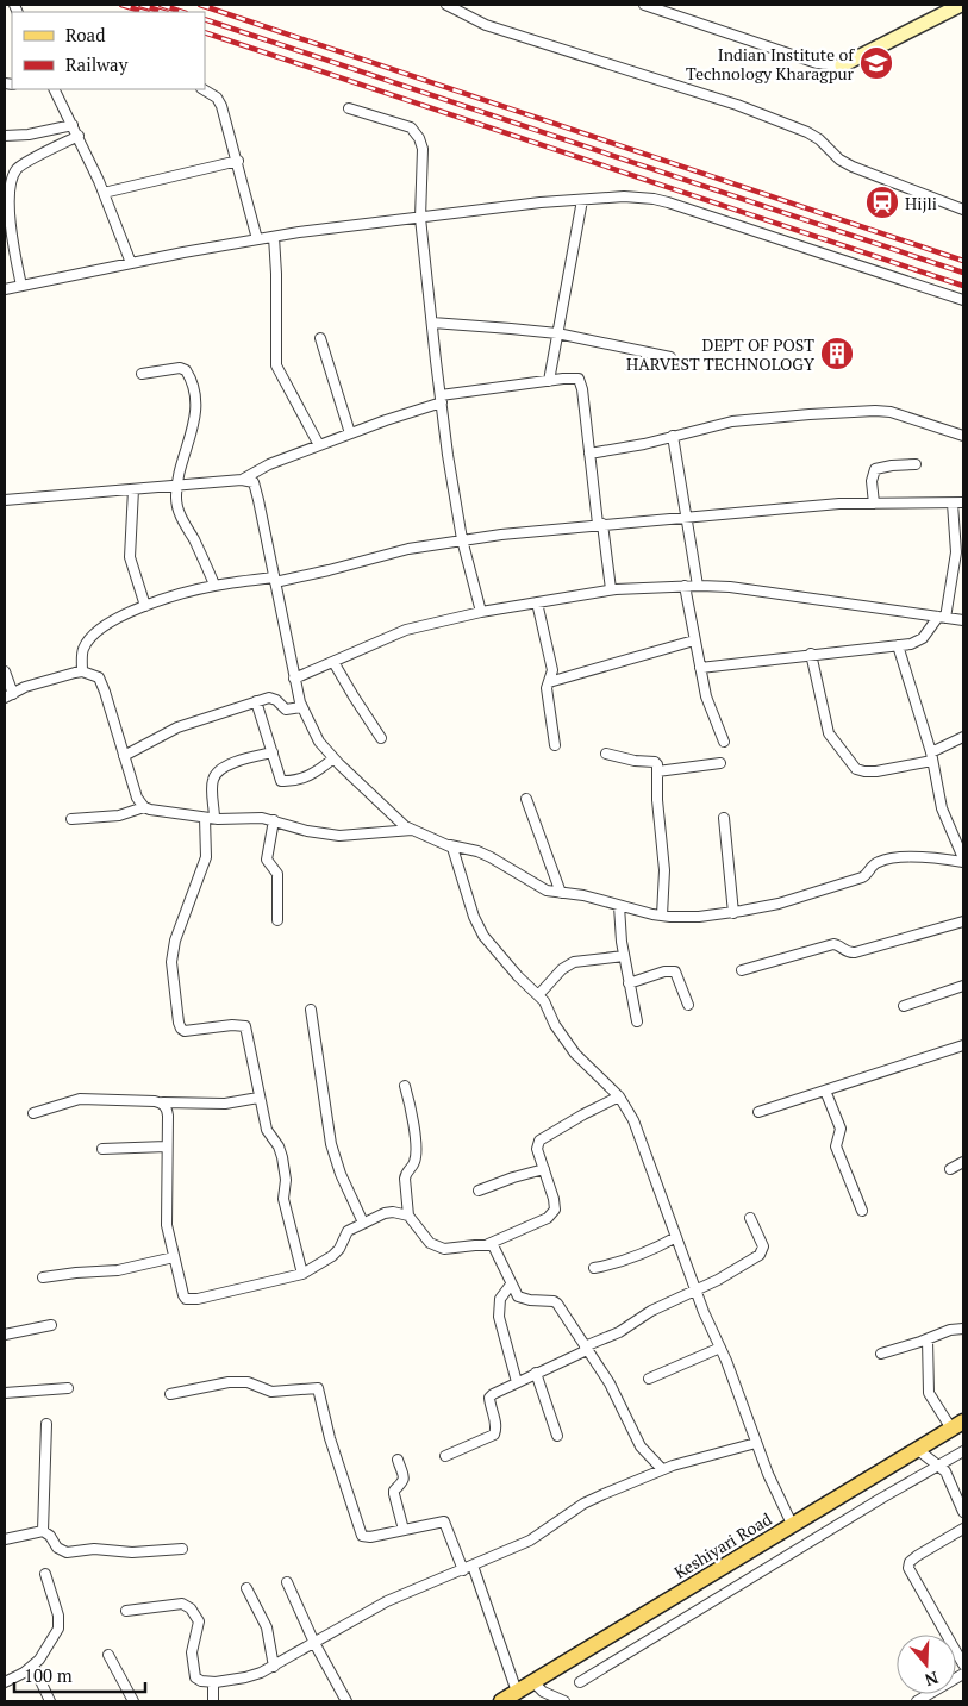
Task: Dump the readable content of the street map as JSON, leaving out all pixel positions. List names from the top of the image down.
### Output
{
  "streets": {
    "main road": ["Keshiyari Road"]
  },
  "places": {
    "school or university": ["Indian Institute of Technology Kharagpur"],
    "station": ["Hijli"],
    "building": ["DEPT OF POST HARVEST TECHNOLOGY"]
  },
  "legend": ["Road", "Railway"],
  "scale_bar": "100 m",
  "north": "bottom"
}
